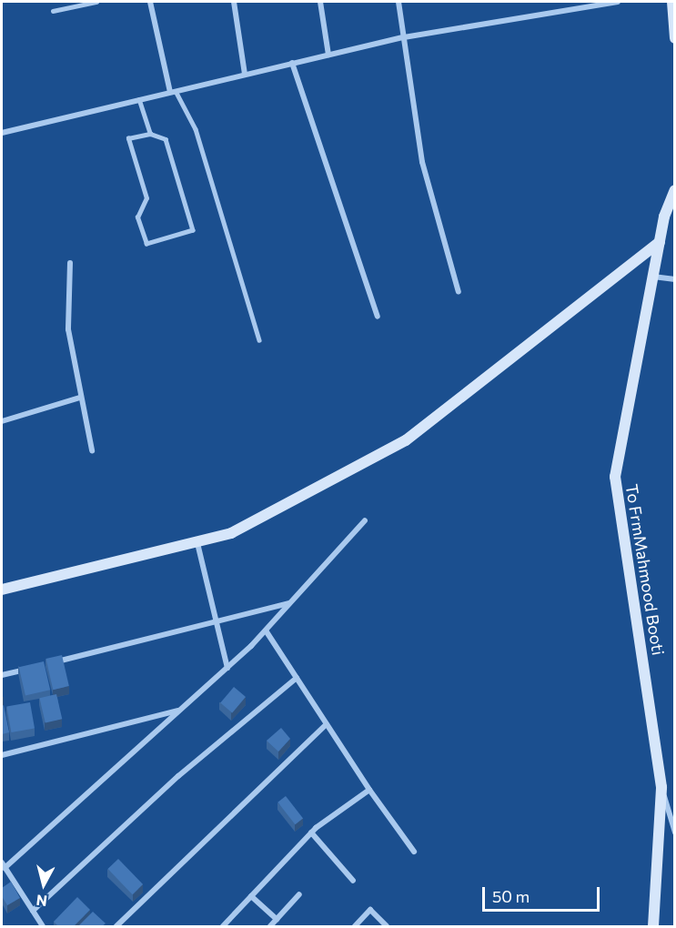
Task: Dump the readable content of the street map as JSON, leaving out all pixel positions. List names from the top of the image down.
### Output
{
  "streets": {
    "street": ["To FrmMahmood Booti"]
  },
  "scale_bar": "50 m",
  "north": "bottom"
}
